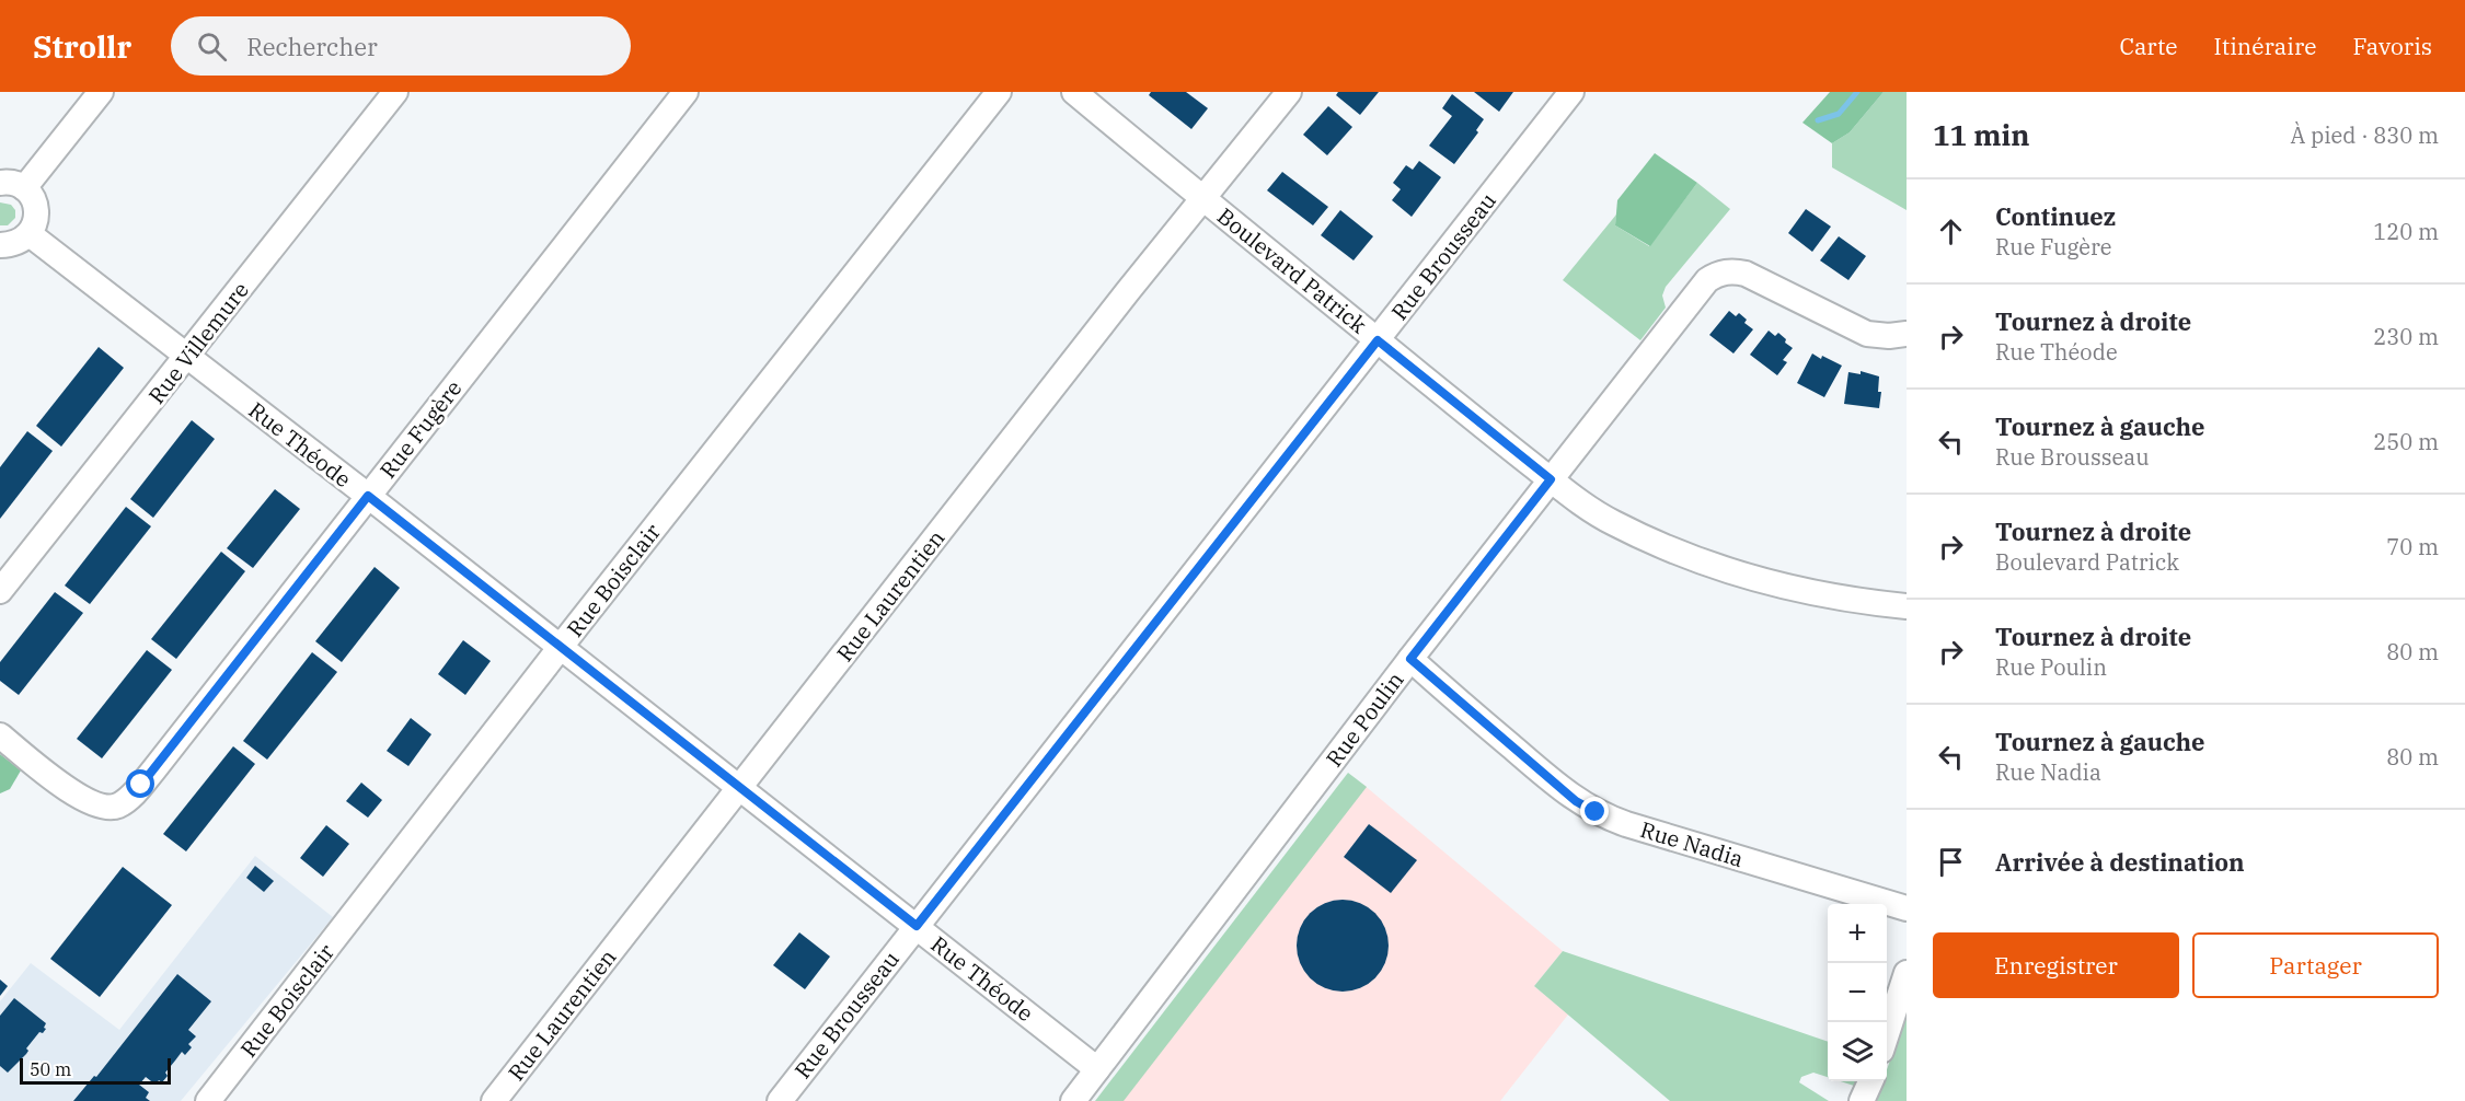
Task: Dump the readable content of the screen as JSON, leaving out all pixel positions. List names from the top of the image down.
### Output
{
  "streets": {
    "street": [
      "Rue Brousseau",
      "Boulevard Patrick",
      "Rue Villemure",
      "Rue Fugère",
      "Rue Théode",
      "Rue Boisclair",
      "Rue Laurentien",
      "Rue Poulin",
      "Rue Nadia"
    ]
  },
  "crossings": [
    ["Rue Brousseau", "Boulevard Patrick"],
    ["Rue Brousseau", "Rue Théode"],
    ["Boulevard Patrick", "Rue Laurentien"],
    ["Boulevard Patrick", "Rue Poulin"],
    ["Rue Villemure", "Rue Théode"],
    ["Rue Fugère", "Rue Théode"],
    ["Rue Théode", "Rue Boisclair"],
    ["Rue Théode", "Rue Laurentien"],
    ["Rue Théode", "Rue Poulin"],
    ["Rue Poulin", "Rue Nadia"]
  ],
  "scale_bar": "50 m",
  "page": {
    "header": "Strollr",
    "search": "Rechercher",
    "nav": ["Carte", "Itinéraire", "Favoris"],
    "heading": ["11 min", "À pied · 830 m"],
    "list": [
      ["Continuez", "Rue Fugère", "120 m"],
      ["Tournez à droite", "Rue Théode", "230 m"],
      ["Tournez à gauche", "Rue Brousseau", "250 m"],
      ["Tournez à droite", "Boulevard Patrick", "70 m"],
      ["Tournez à droite", "Rue Poulin", "80 m"],
      ["Tournez à gauche", "Rue Nadia", "80 m"],
      "Arrivée à destination"
    ],
    "map_buttons": ["+", "−"],
    "buttons": ["Enregistrer", "Partager"],
    "scale": "50 m"
  }
}
